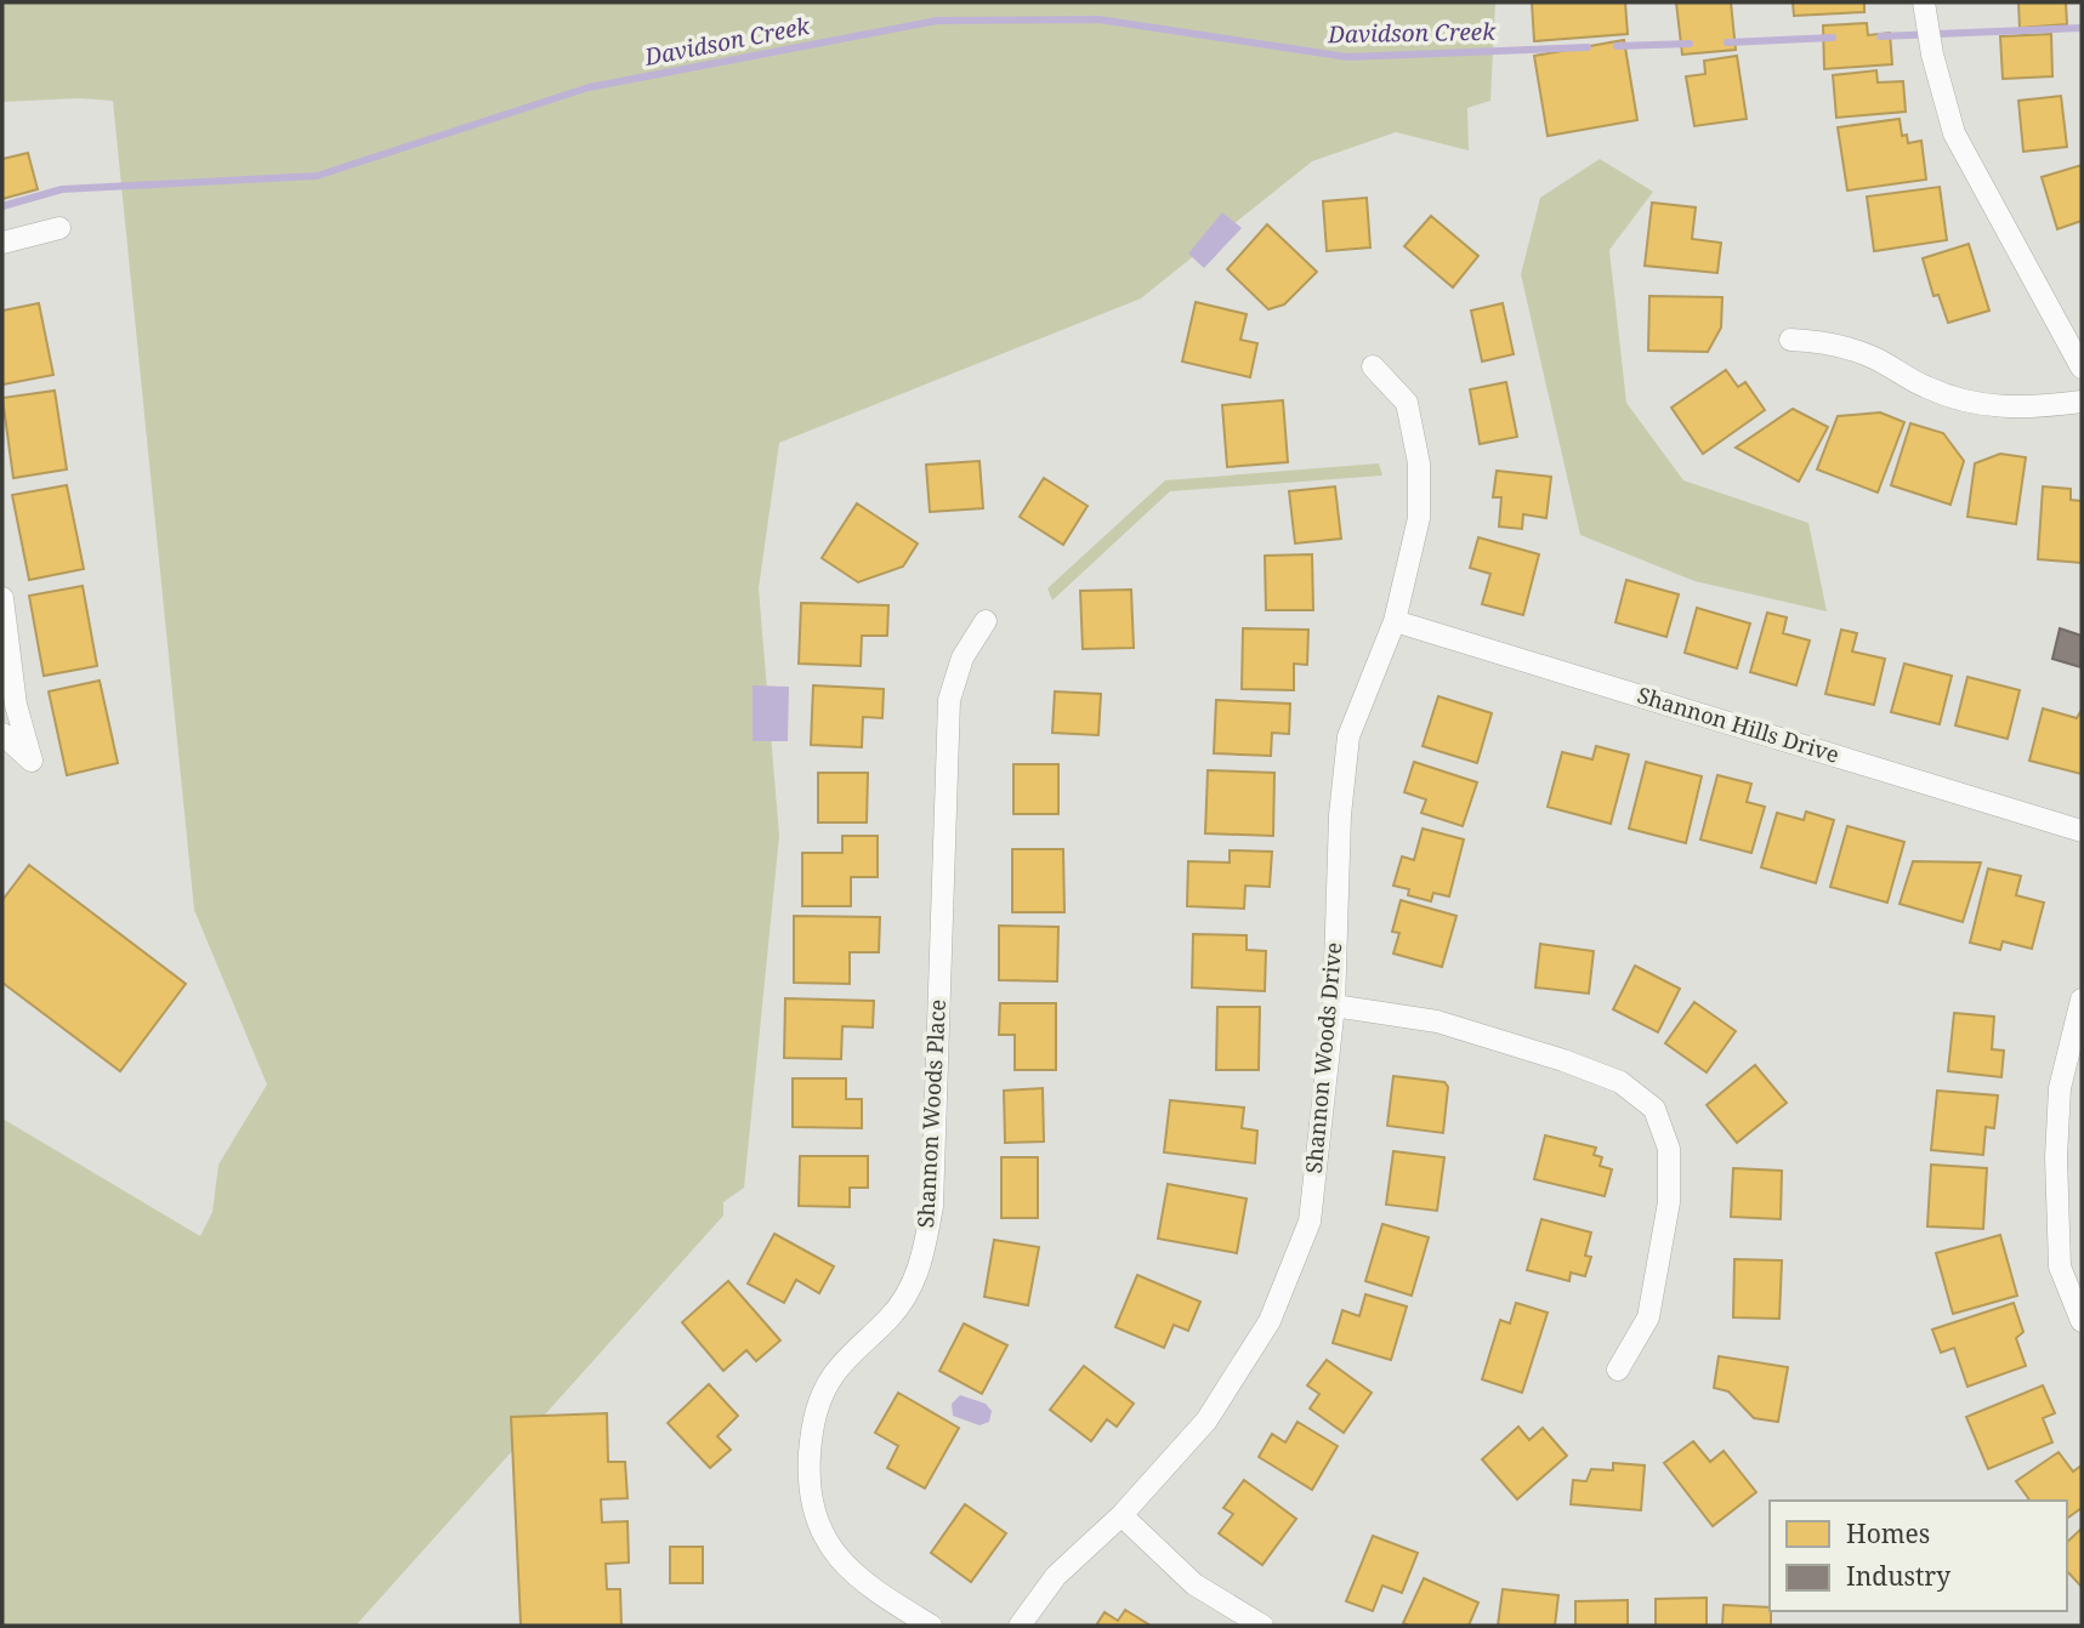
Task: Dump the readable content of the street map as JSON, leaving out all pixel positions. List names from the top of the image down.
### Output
{
  "streets": {
    "street": ["Shannon Hills Drive", "Shannon Woods Drive", "Shannon Woods Place"]
  },
  "crossings": [
    ["Shannon Hills Drive", "Shannon Woods Drive"]
  ],
  "water": ["Davidson Creek"],
  "legend": ["Homes", "Industry"]
}
